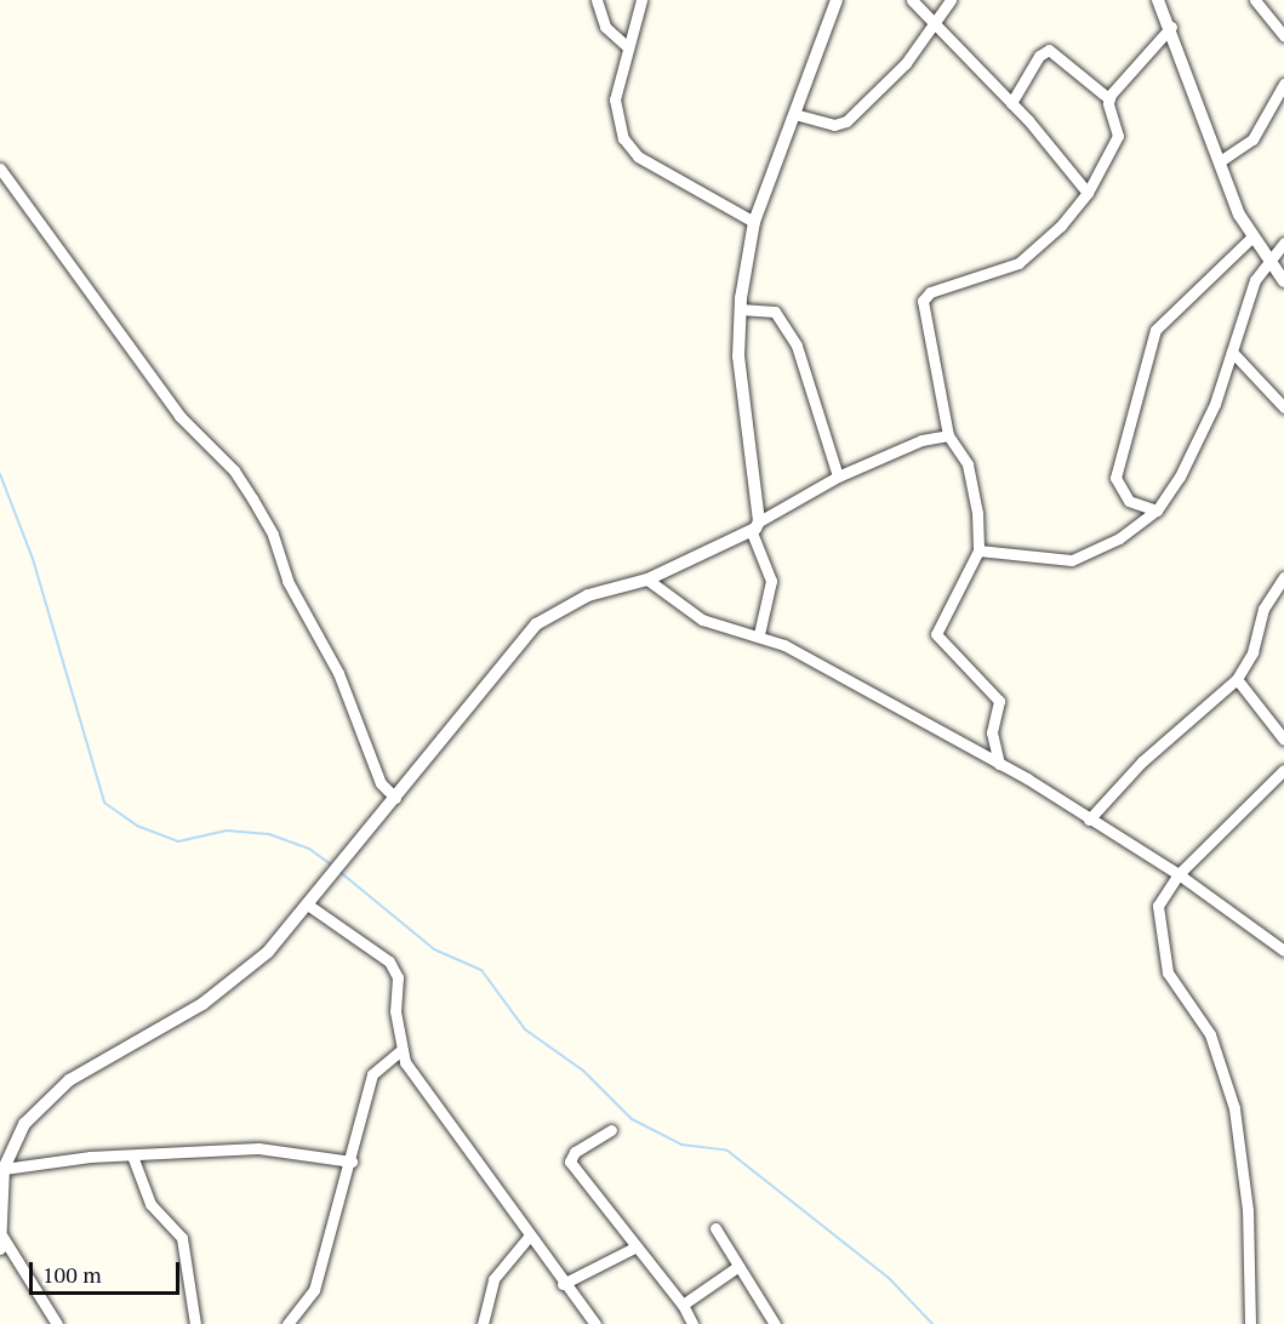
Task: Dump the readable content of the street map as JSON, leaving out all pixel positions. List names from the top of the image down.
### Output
{
  "scale_bar": "100 m"
}
